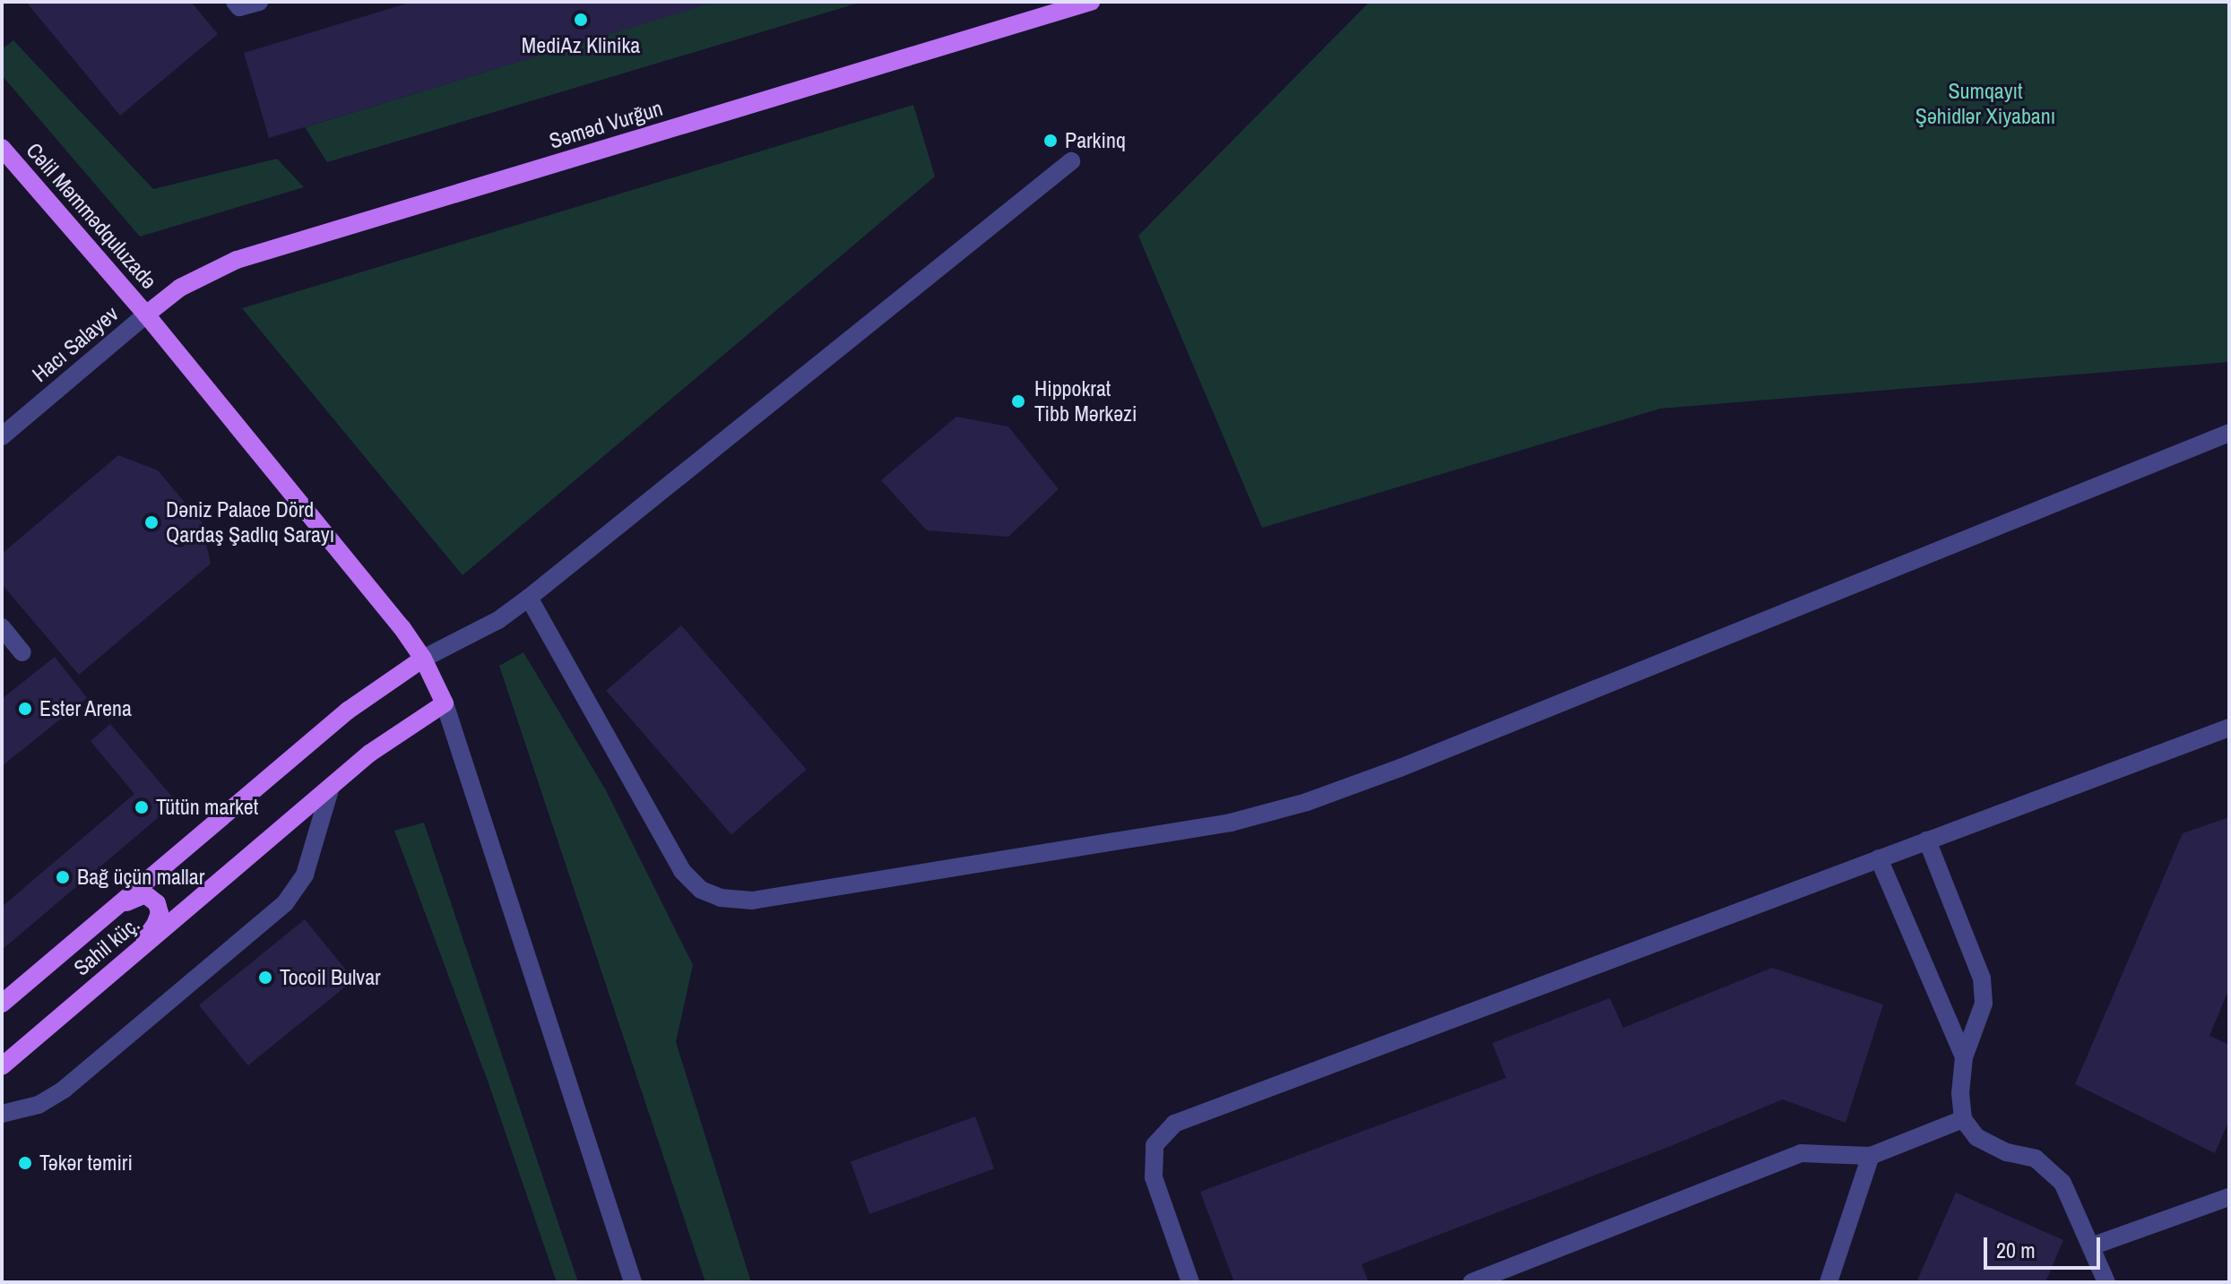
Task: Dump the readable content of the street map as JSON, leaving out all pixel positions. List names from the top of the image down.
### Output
{
  "streets": {
    "main road": ["Səməd Vurğun", "Cəlil Məmmədquluzadə", "Sahil küç."],
    "street": ["Hacı Salayev"]
  },
  "crossings": [
    ["Səməd Vurğun", "Cəlil Məmmədquluzadə"],
    ["Səməd Vurğun", "Hacı Salayev"],
    ["Cəlil Məmmədquluzadə", "Hacı Salayev"],
    ["Cəlil Məmmədquluzadə", "Sahil küç."]
  ],
  "parks": ["Sumqayıt Şəhidlər Xiyabanı"],
  "places": [
    "MediAz Klinika",
    "Parkinq",
    "Hippokrat Tibb Mərkəzi",
    "Dəniz Palace Dörd Qardaş Şadlıq Sarayı",
    "Ester Arena",
    "Tütün market",
    "Bağ üçün mallar",
    "Tocoil Bulvar",
    "Təkər təmiri"
  ],
  "scale_bar": "20 m"
}
